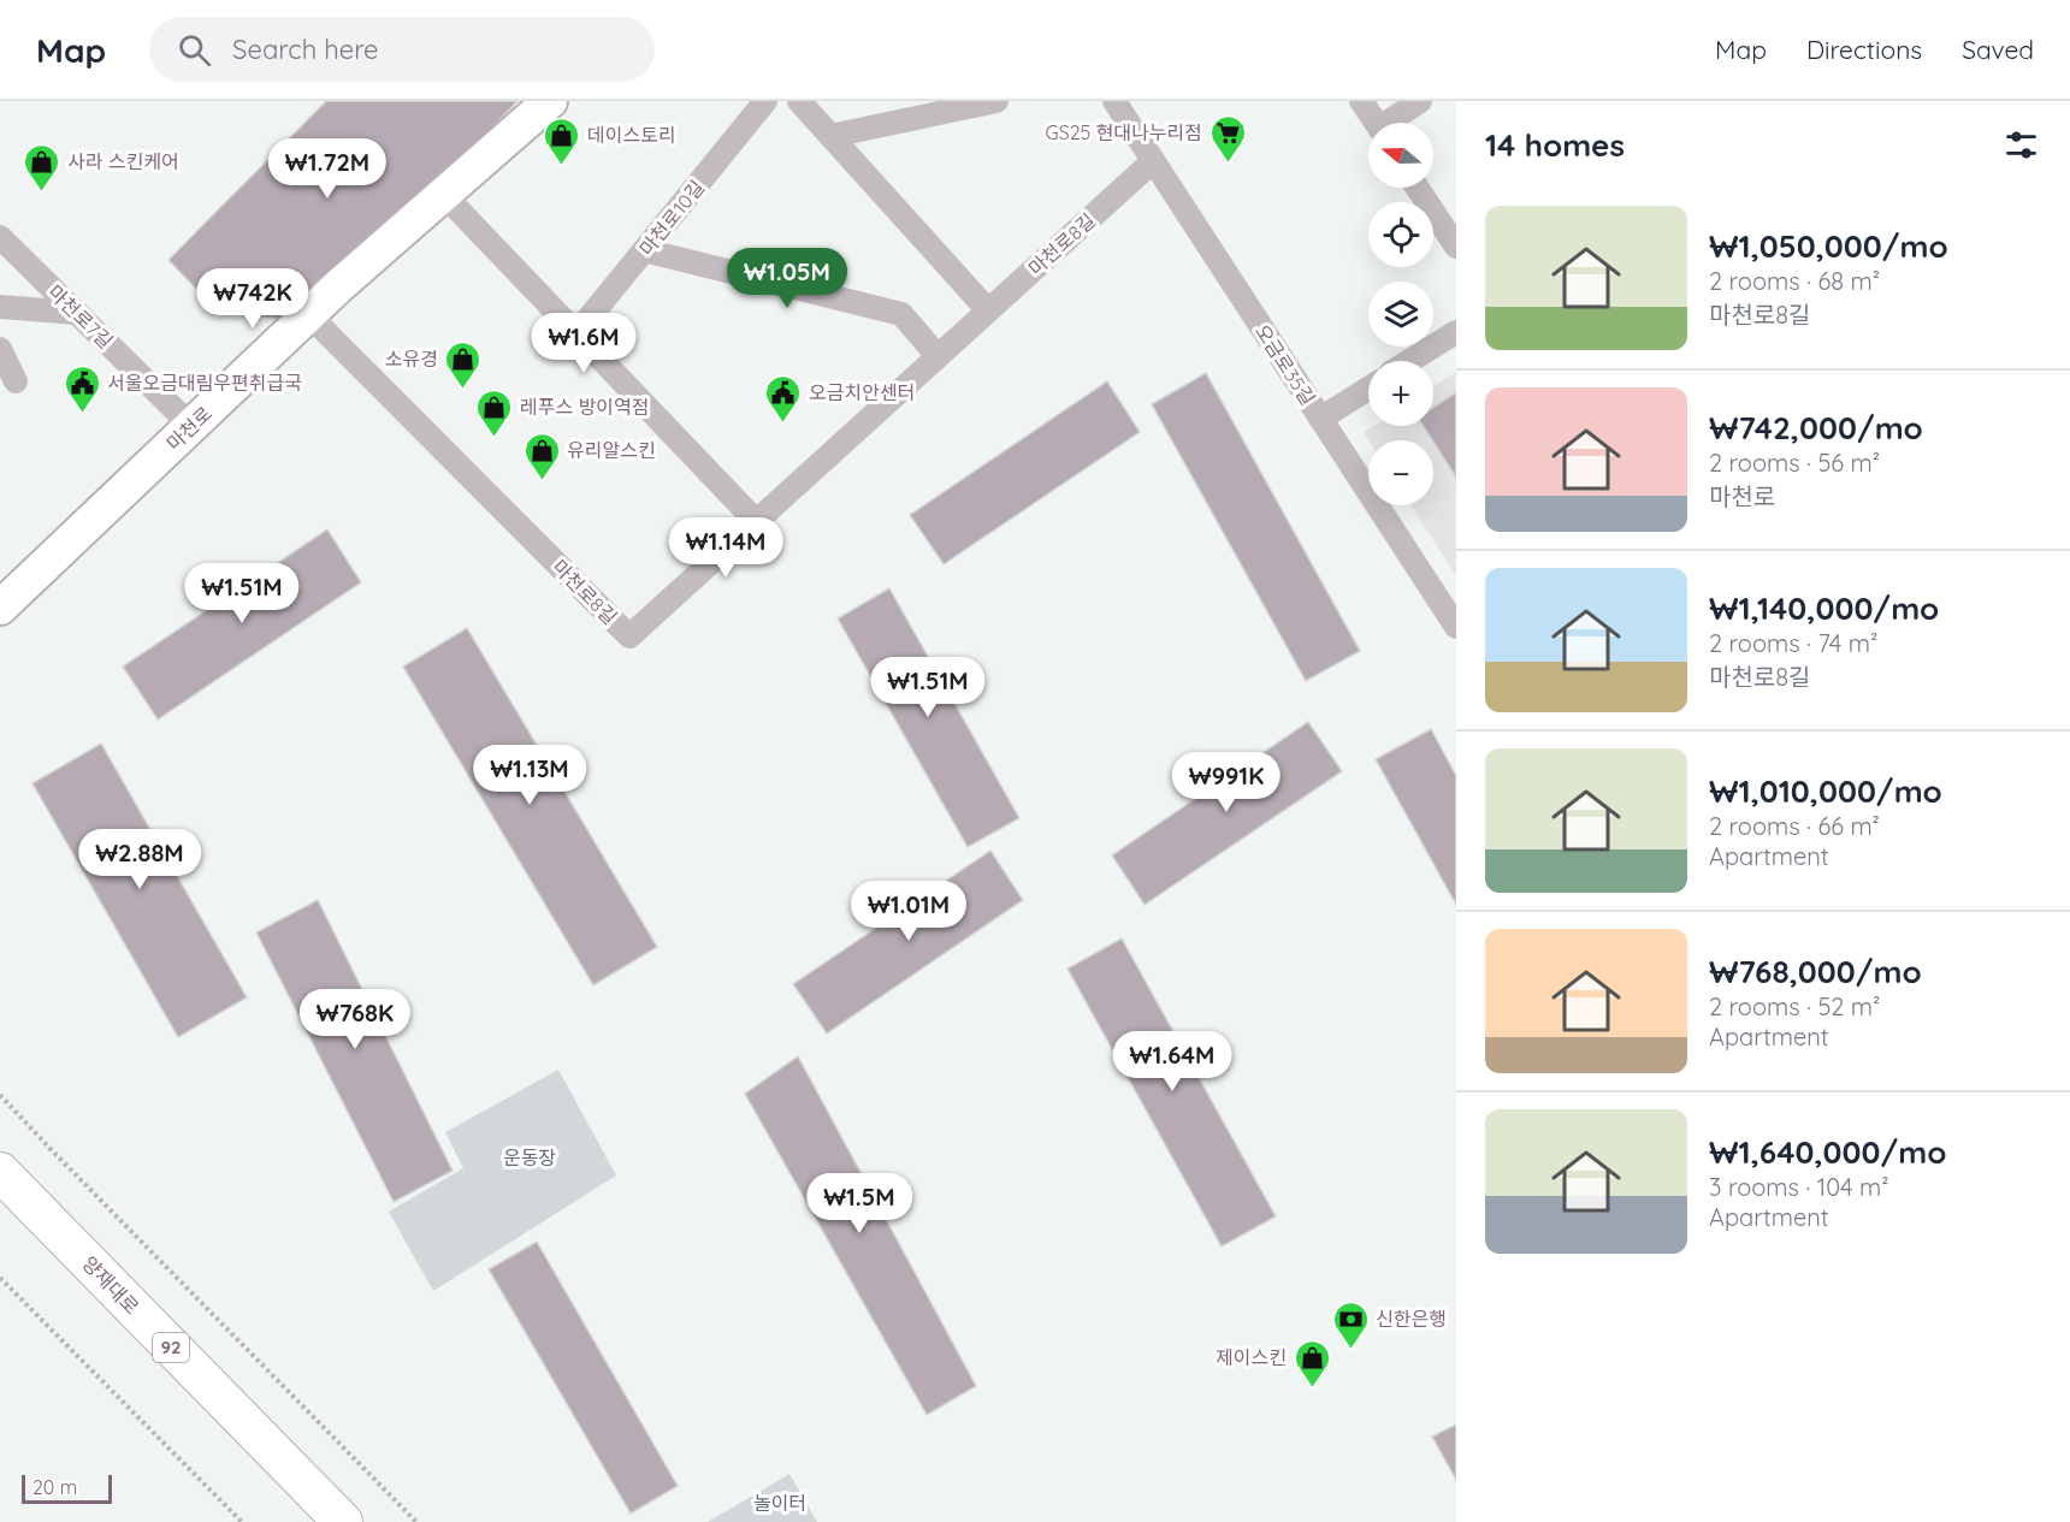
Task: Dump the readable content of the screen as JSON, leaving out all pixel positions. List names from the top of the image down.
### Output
{
  "streets": {
    "main road": ["양재대로", "92"],
    "street": [
      "마천로10길",
      "마천로8길",
      "마천로7길",
      "오금로35길",
      "마천로"
    ]
  },
  "crossings": [
    ["마천로8길", "오금로35길"],
    ["마천로8길", "마천로"],
    ["마천로7길", "마천로"]
  ],
  "parks": ["운동장", "놀이터"],
  "places": {
    "supermarket": ["GS25 현대나누리점"],
    "shop": [
      "데이스토리",
      "사라 스킨케어",
      "소유경",
      "레푸스 방이역점",
      "유리알스킨",
      "제이스킨"
    ],
    "public building": ["서울오금대림우편취급국", "오금치안센터"],
    "bank": ["신한은행"]
  },
  "scale_bar": "20 m",
  "north": "left",
  "page": {
    "header": "Map",
    "search": "Search here",
    "nav": ["Map", "Directions", "Saved"],
    "heading": "14 homes",
    "map_buttons": ["+", "−"],
    "price": [
      "₩1.72M",
      "₩1.05M",
      "₩742K",
      "₩1.6M",
      "₩1.14M",
      "₩1.51M",
      "₩1.51M",
      "₩1.13M",
      "₩991K",
      "₩2.88M",
      "₩1.01M",
      "₩768K",
      "₩1.64M",
      "₩1.5M"
    ],
    "list": [
      {
        "name": "₩1,050,000/mo",
        "note": "2 rooms · 68 m² · 마천로8길"
      },
      {
        "name": "₩742,000/mo",
        "note": "2 rooms · 56 m² · 마천로"
      },
      {
        "name": "₩1,140,000/mo",
        "note": "2 rooms · 74 m² · 마천로8길"
      },
      {
        "name": "₩1,010,000/mo",
        "note": "2 rooms · 66 m² · Apartment"
      },
      {
        "name": "₩768,000/mo",
        "note": "2 rooms · 52 m² · Apartment"
      },
      {
        "name": "₩1,640,000/mo",
        "note": "3 rooms · 104 m² · Apartment"
      }
    ],
    "scale": "20 m"
  }
}
